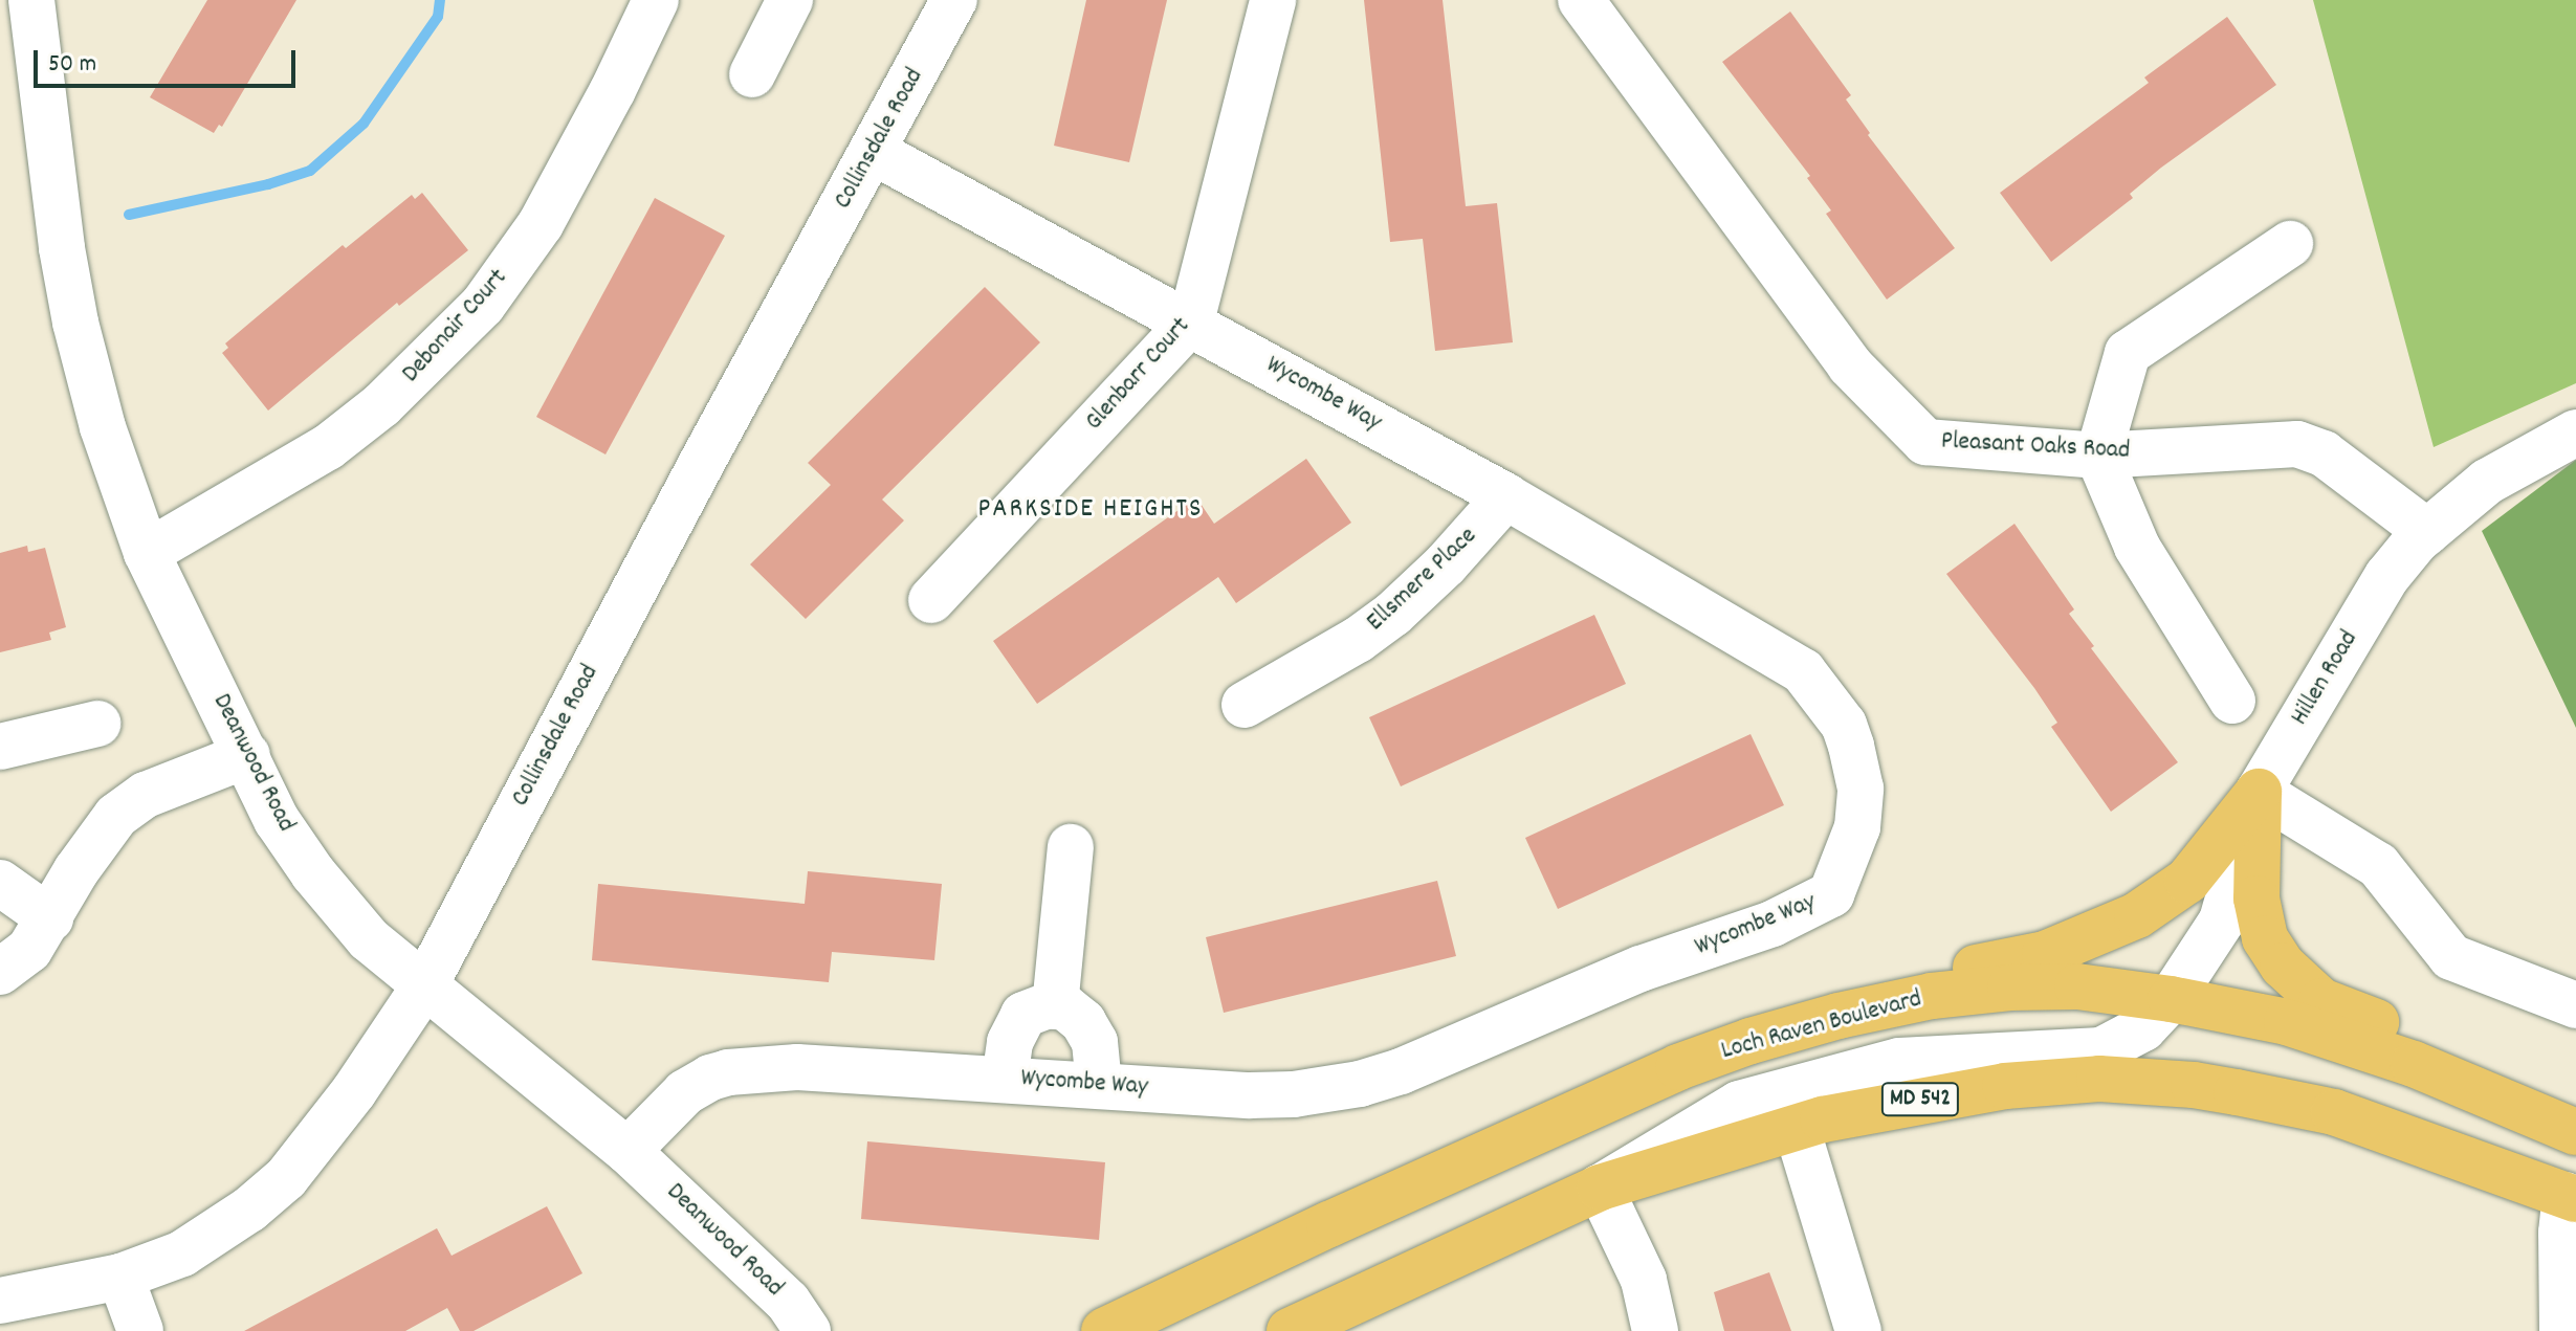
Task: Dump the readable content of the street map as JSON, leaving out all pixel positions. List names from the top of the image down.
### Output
{
  "streets": {
    "main road": ["Loch Raven Boulevard", "MD 542"],
    "street": [
      "Collinsdale Road",
      "Debonair Court",
      "Glenbarr Court",
      "Wycombe Way",
      "Pleasant Oaks Road",
      "Ellsmere Place",
      "Hillen Road",
      "Deanwood Road"
    ]
  },
  "crossings": [
    ["Collinsdale Road", "Wycombe Way"],
    ["Collinsdale Road", "Deanwood Road"],
    ["Debonair Court", "Deanwood Road"],
    ["Glenbarr Court", "Wycombe Way"],
    ["Wycombe Way", "Ellsmere Place"],
    ["Wycombe Way", "Deanwood Road"],
    ["Pleasant Oaks Road", "Hillen Road"],
    ["Hillen Road", "Loch Raven Boulevard"],
    ["Hillen Road", "MD 542"]
  ],
  "districts": ["PARKSIDE HEIGHTS"],
  "scale_bar": "50 m"
}
